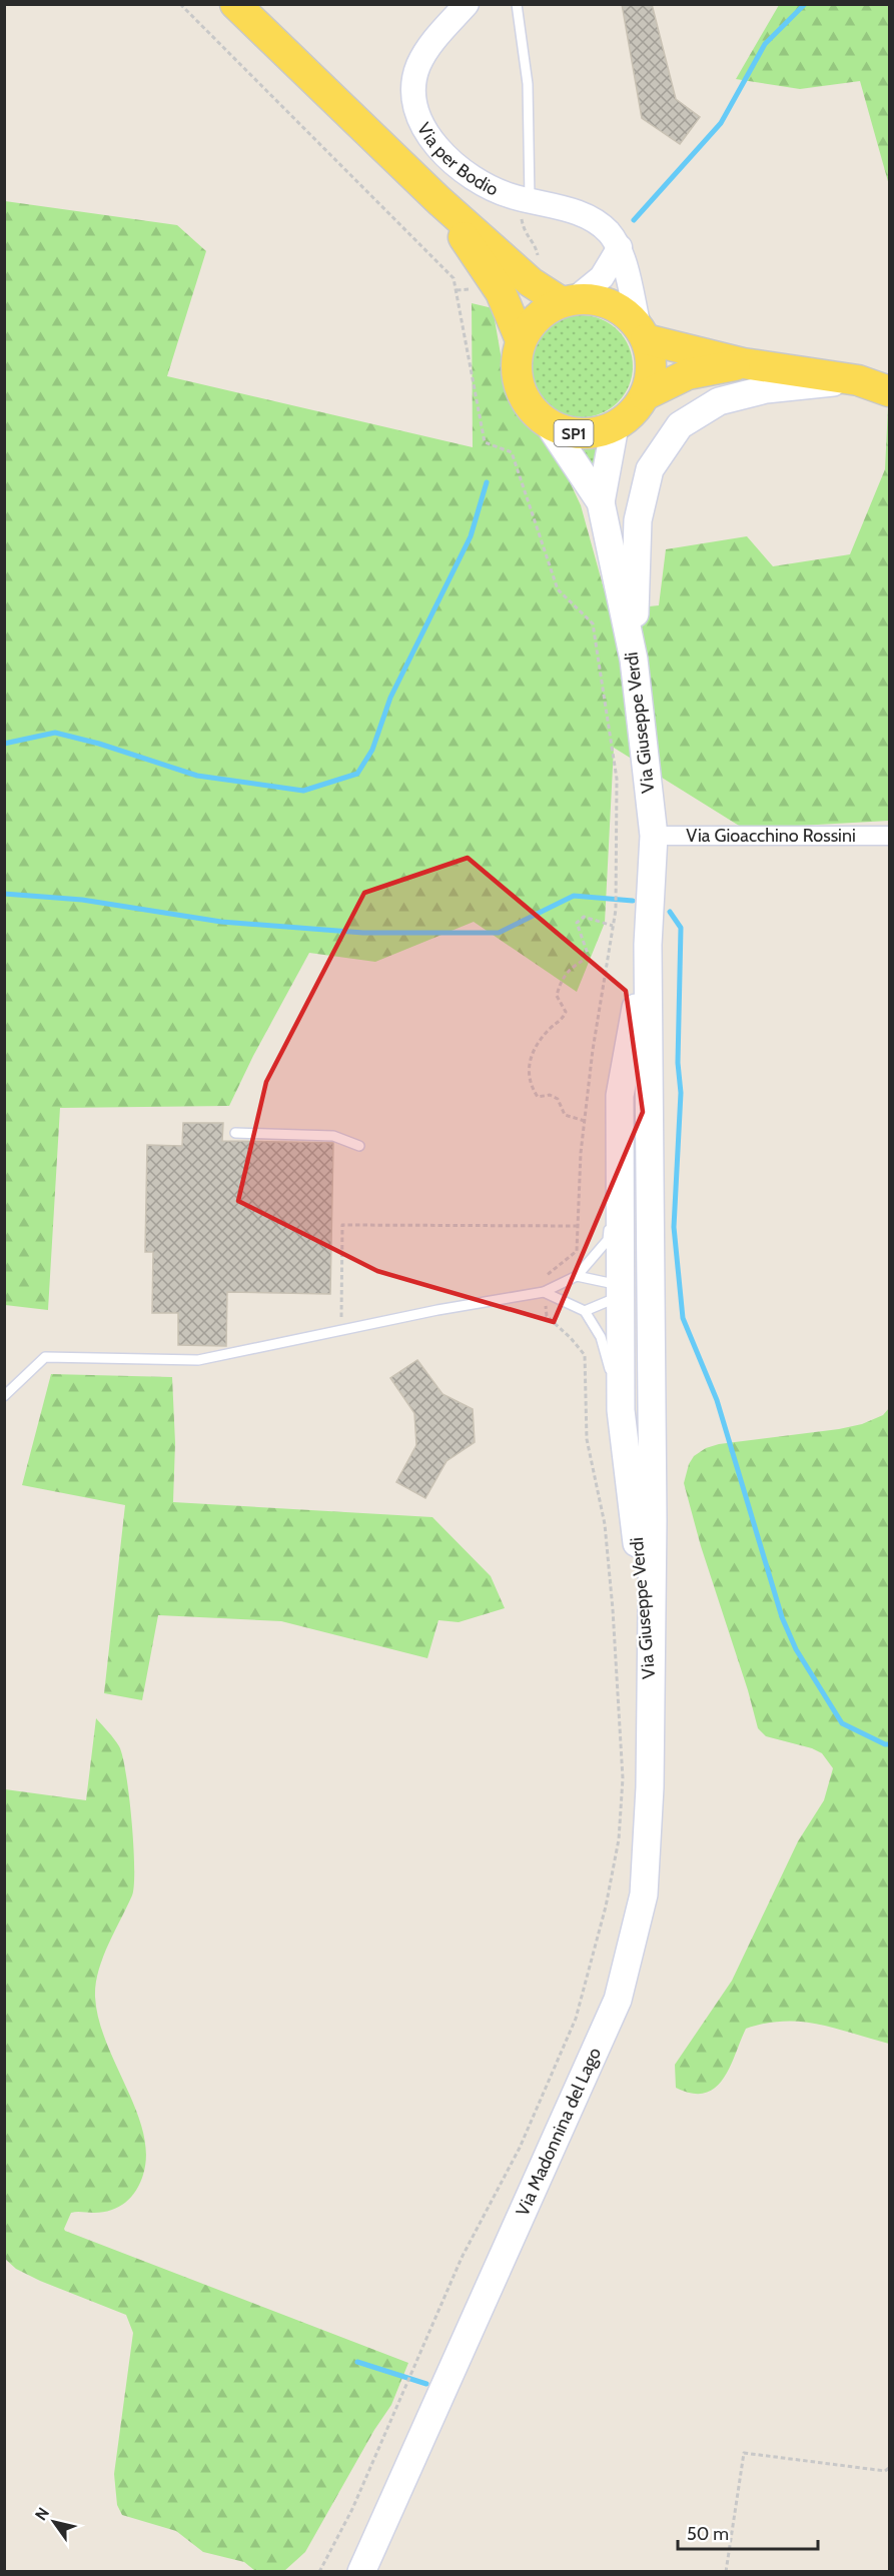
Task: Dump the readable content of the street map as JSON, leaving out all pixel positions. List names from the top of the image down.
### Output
{
  "streets": {
    "main road": ["SP1", "Via Giuseppe Verdi", "Via Madonnina del Lago"],
    "street": ["Via per Bodio", "Via Gioacchino Rossini"]
  },
  "crossings": [
    ["SP1", "Via Giuseppe Verdi"],
    ["Via Giuseppe Verdi", "Via Gioacchino Rossini"],
    ["Via Giuseppe Verdi", "Via Madonnina del Lago"]
  ],
  "scale_bar": "50 m",
  "north": "top left"
}
